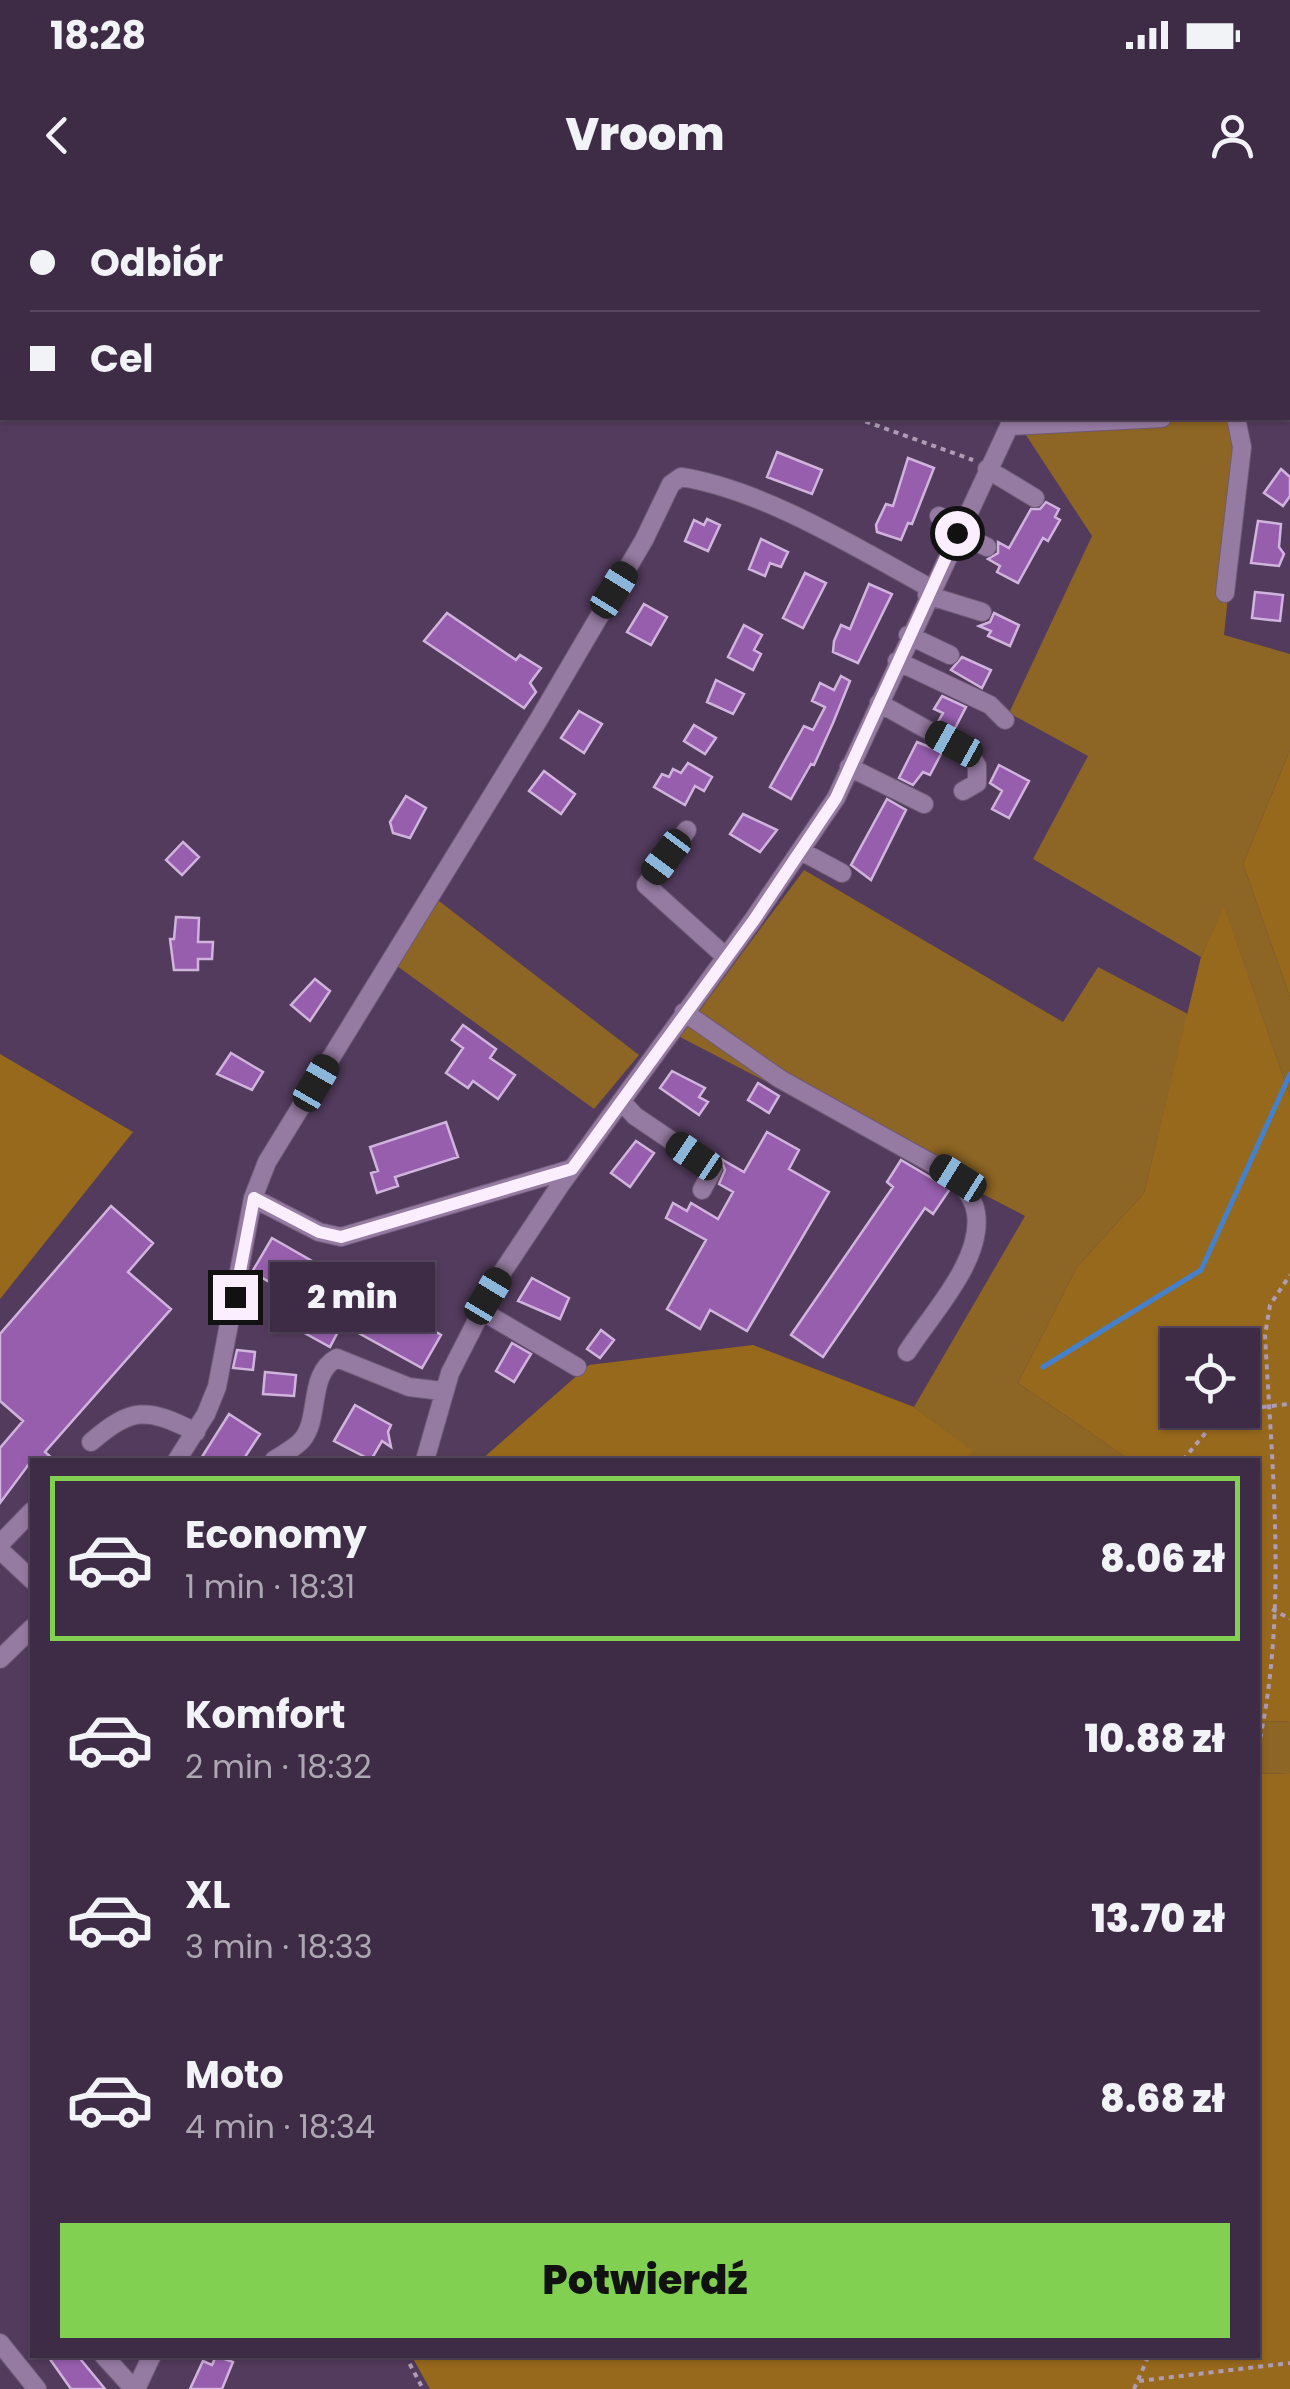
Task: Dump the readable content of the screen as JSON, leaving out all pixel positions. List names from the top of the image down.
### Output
{
  "page": {
    "status": "18:28",
    "header": "Vroom",
    "banner": ["Odbiór", "Cel"],
    "bubble": "2 min",
    "list": [
      {
        "name": "Economy",
        "note": "1 min · 18:31",
        "value": "8.06 zł"
      },
      {
        "name": "Komfort",
        "note": "2 min · 18:32",
        "value": "10.88 zł"
      },
      {
        "name": "XL",
        "note": "3 min · 18:33",
        "value": "13.70 zł"
      },
      {
        "name": "Moto",
        "note": "4 min · 18:34",
        "value": "8.68 zł"
      }
    ],
    "buttons": "Potwierdź"
  }
}
